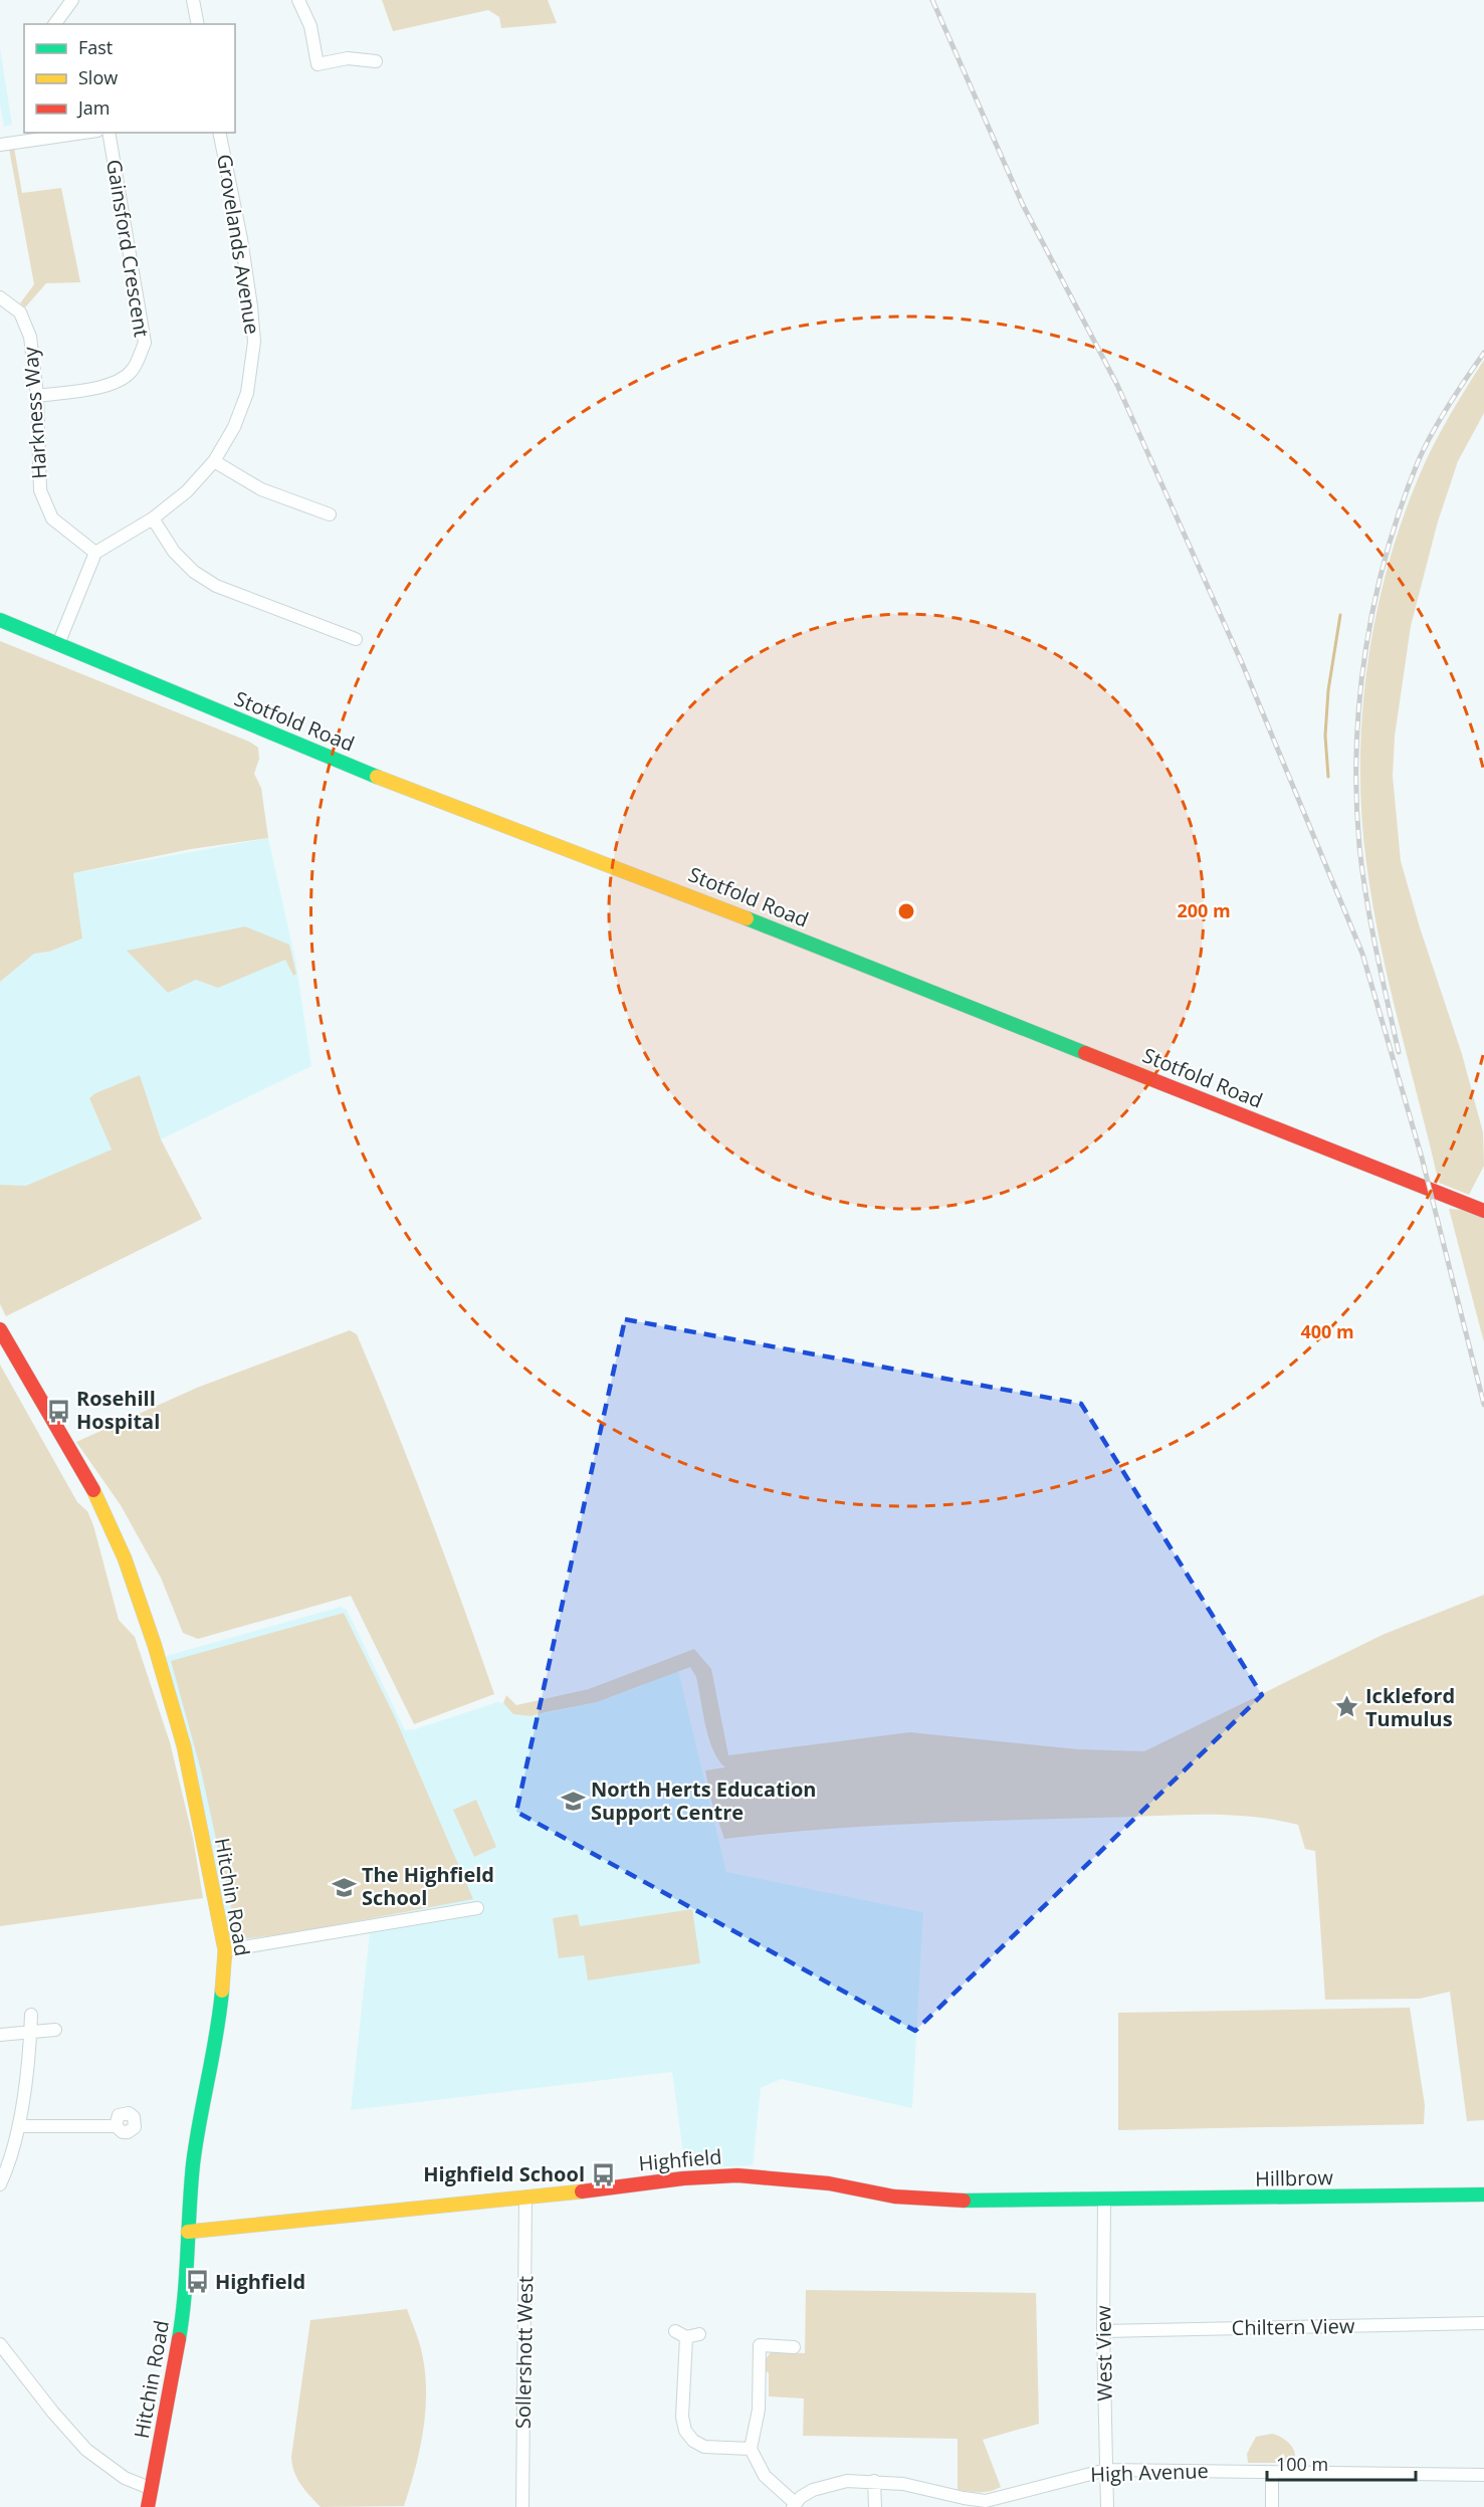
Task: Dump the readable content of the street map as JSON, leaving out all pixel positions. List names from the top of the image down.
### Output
{
  "streets": {
    "street": [
      "Grovelands Avenue",
      "Gainsford Crescent",
      "Harkness Way",
      "Stotfold Road",
      "Hitchin Road",
      "Highfield",
      "Hillbrow",
      "Chiltern View",
      "Sollershott West",
      "West View",
      "High Avenue"
    ]
  },
  "crossings": [
    ["Grovelands Avenue", "Harkness Way"],
    ["Gainsford Crescent", "Harkness Way"],
    ["Hitchin Road", "Highfield"],
    ["Highfield", "Hillbrow"],
    ["Highfield", "Sollershott West"],
    ["Highfield", "West View"],
    ["Hillbrow", "West View"],
    ["Chiltern View", "West View"],
    ["West View", "High Avenue"]
  ],
  "places": {
    "bus stop": ["Rosehill Hospital", "Highfield School", "Highfield"],
    "place": ["Ickleford Tumulus"],
    "school or university": ["North Herts Education Support Centre", "The Highfield School"]
  },
  "legend": ["Fast", "Slow", "Jam"],
  "scale_bar": "100 m",
  "rings": ["200 m", "400 m"]
}
